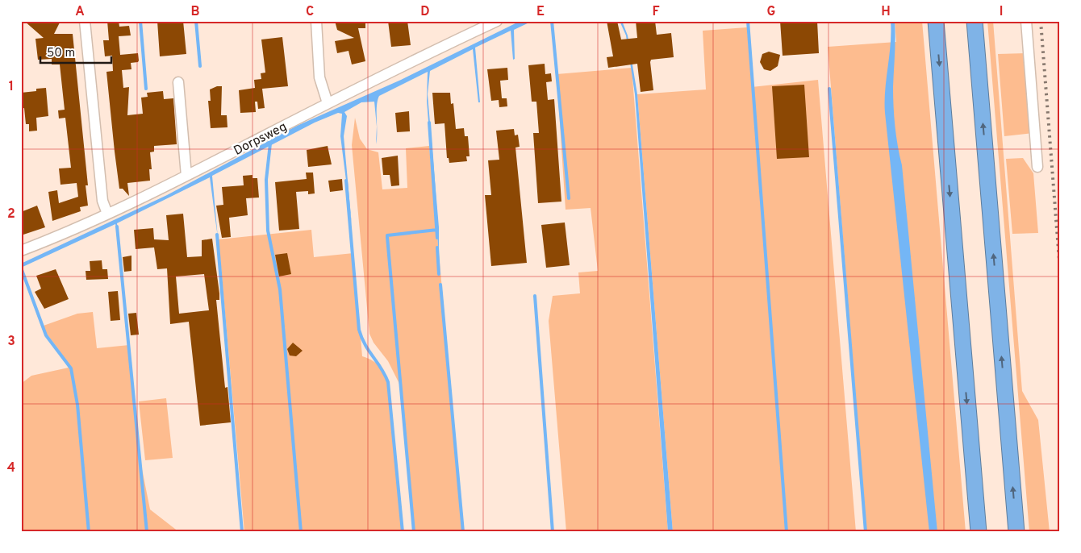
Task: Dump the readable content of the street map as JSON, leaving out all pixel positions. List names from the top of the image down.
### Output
{
  "streets": {
    "street": ["Dorpsweg"]
  },
  "scale_bar": "50 m",
  "grid": {
    "columns": [
      "A",
      "B",
      "C",
      "D",
      "E",
      "F",
      "G",
      "H",
      "I"
    ],
    "rows": [
      "1",
      "2",
      "3",
      "4"
    ]
  }
}
